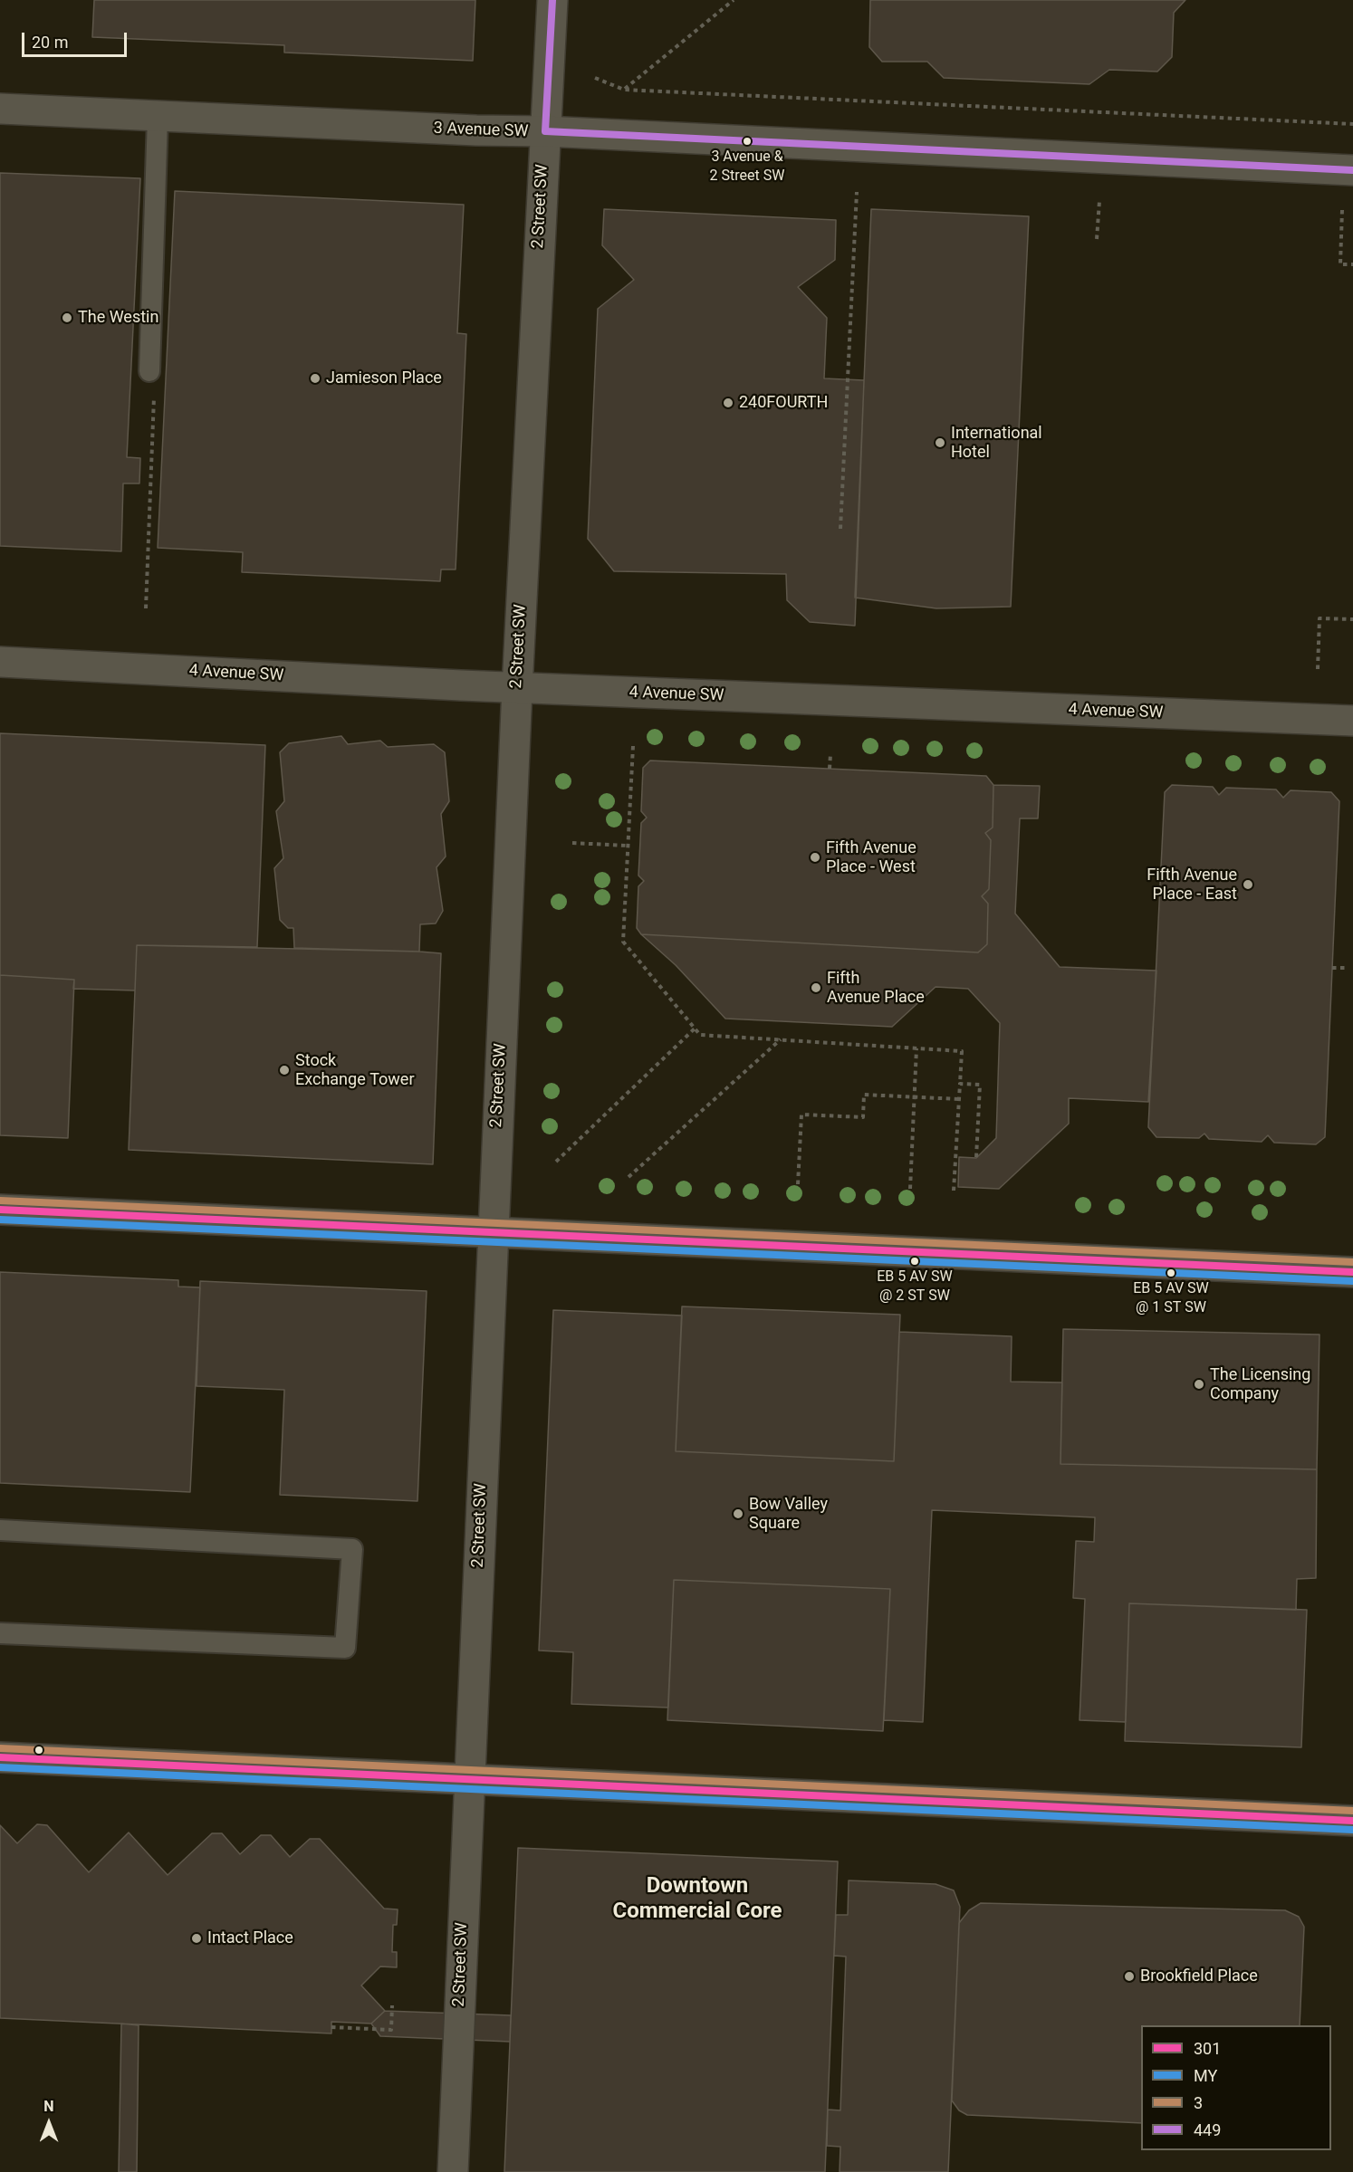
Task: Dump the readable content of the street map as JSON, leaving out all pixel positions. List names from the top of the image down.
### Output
{
  "streets": {
    "main road": ["3 Avenue SW", "2 Street SW", "4 Avenue SW"]
  },
  "crossings": [
    ["3 Avenue SW", "2 Street SW"],
    ["2 Street SW", "4 Avenue SW"]
  ],
  "districts": ["Downtown Commercial Core"],
  "places": [
    "3 Avenue & 2 Street SW",
    "The Westin",
    "Jamieson Place",
    "240FOURTH",
    "International Hotel",
    "Fifth Avenue Place - West",
    "Fifth Avenue Place - East",
    "Fifth Avenue Place",
    "Stock Exchange Tower",
    "EB 5 AV SW @ 2 ST SW",
    "EB 5 AV SW @ 1 ST SW",
    "The Licensing Company",
    "Bow Valley Square",
    "Intact Place",
    "Brookfield Place"
  ],
  "lines": [
    "transit line 449",
    "transit line 3",
    "transit line 301",
    "transit line MY"
  ],
  "legend": [
    "301",
    "MY",
    "3",
    "449"
  ],
  "scale_bar": "20 m",
  "north": "top"
}
